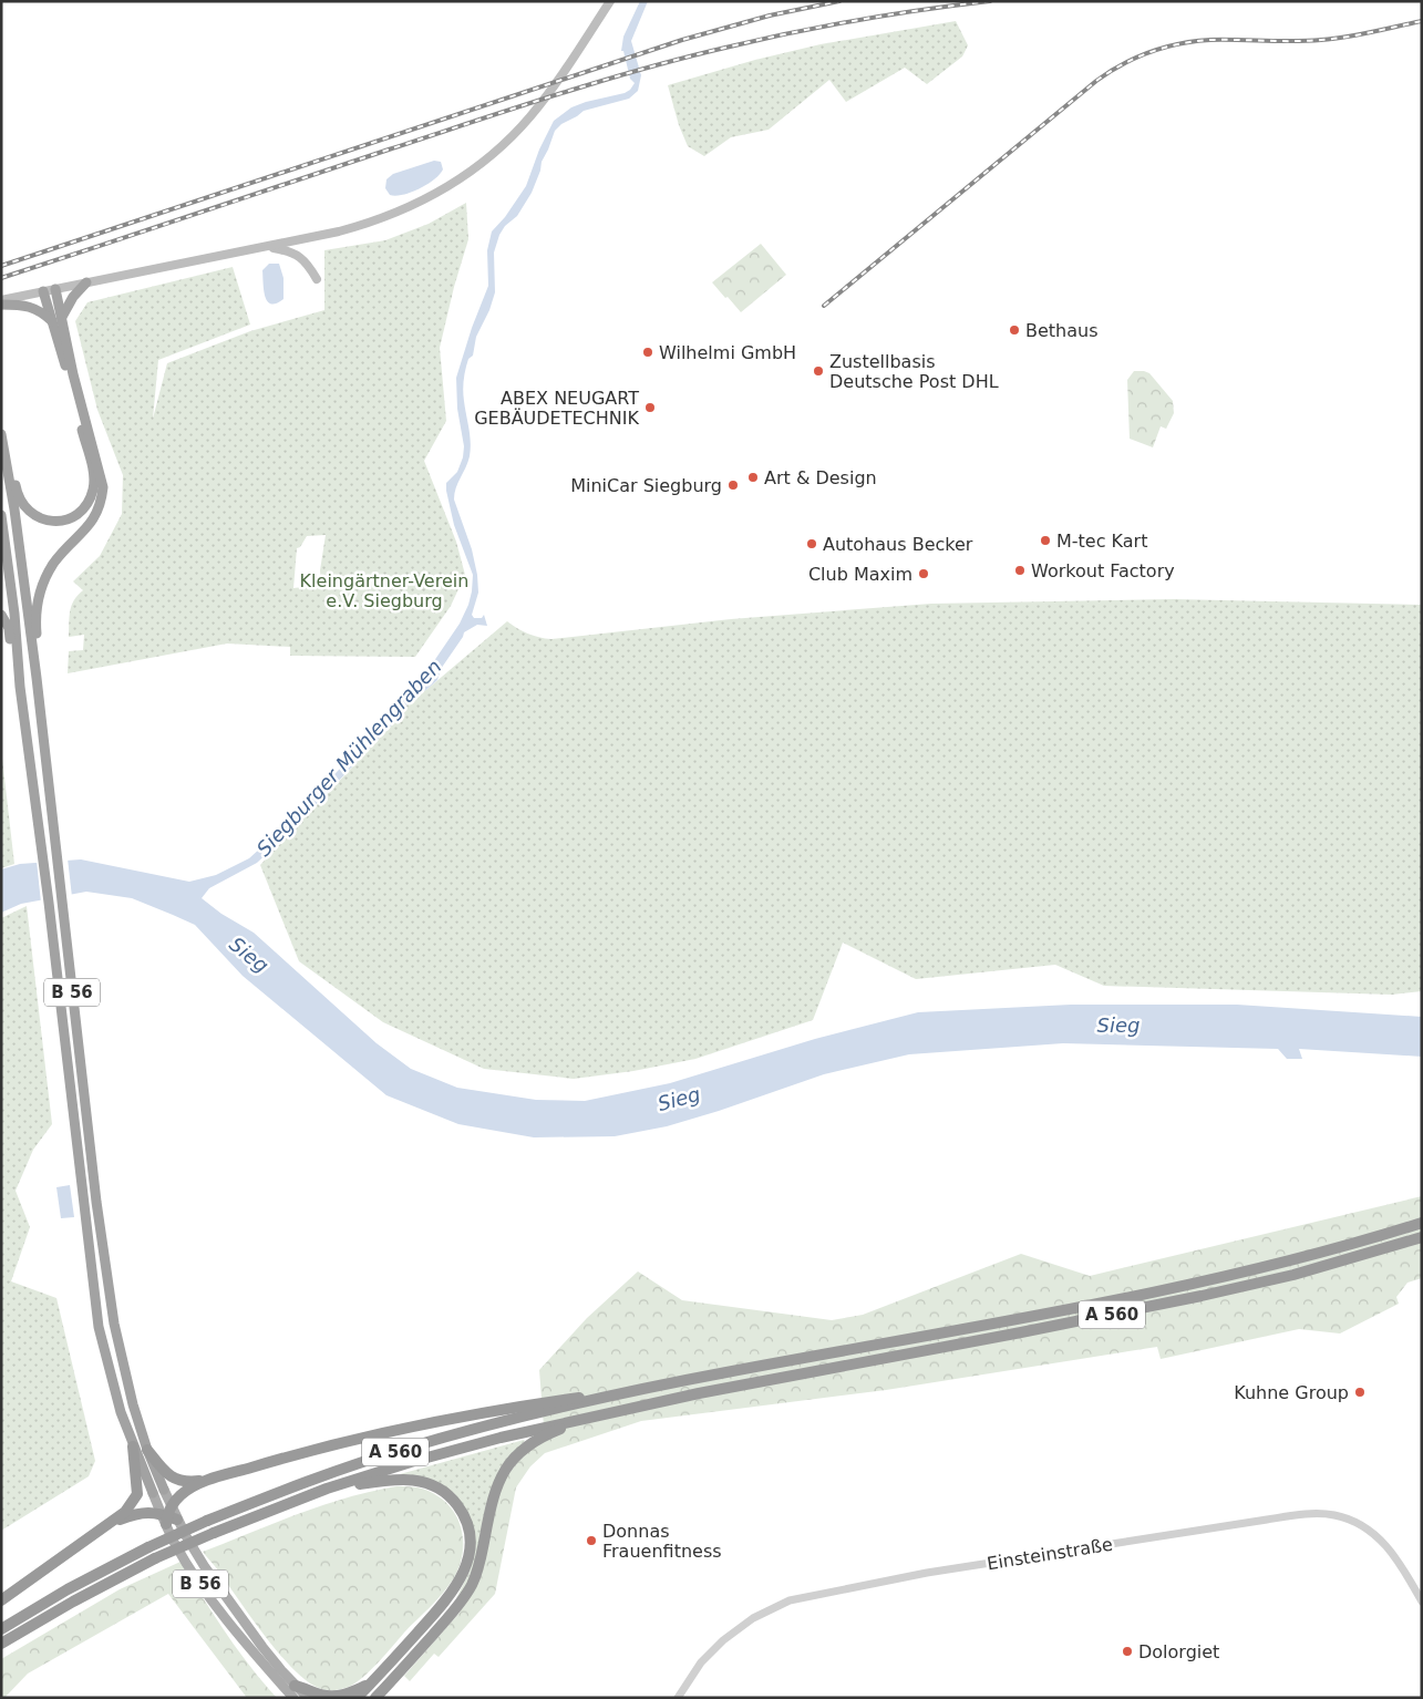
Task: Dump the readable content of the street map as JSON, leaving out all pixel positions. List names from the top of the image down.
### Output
{
  "streets": {
    "highway": ["B 56", "A 560"],
    "street": ["Einsteinstraße"]
  },
  "water": ["Siegburger Mühlengraben", "Sieg"],
  "parks": ["Kleingärtner-Verein e.V. Siegburg"],
  "places": [
    "Bethaus",
    "Wilhelmi GmbH",
    "Zustellbasis Deutsche Post DHL",
    "ABEX NEUGART GEBÄUDETECHNIK",
    "Art & Design",
    "MiniCar Siegburg",
    "M-tec Kart",
    "Autohaus Becker",
    "Workout Factory",
    "Club Maxim",
    "Kuhne Group",
    "Donnas Frauenfitness",
    "Dolorgiet"
  ]
}
